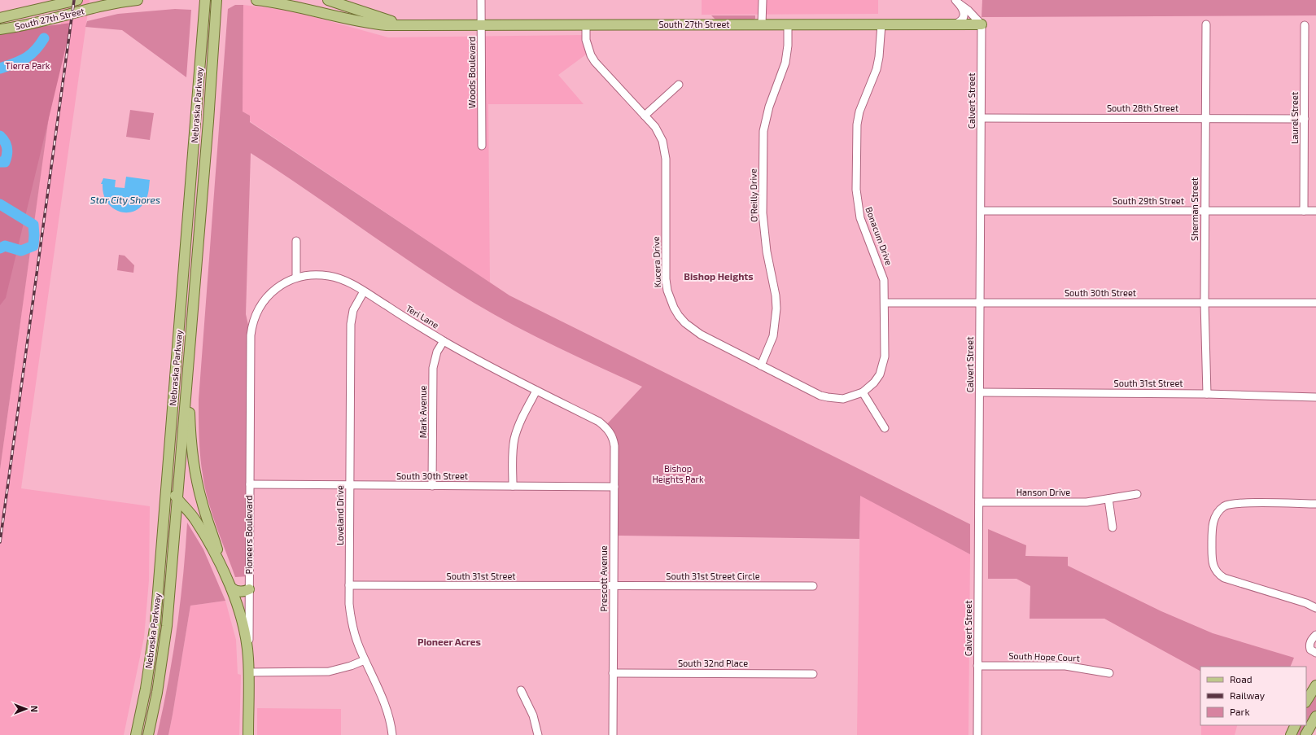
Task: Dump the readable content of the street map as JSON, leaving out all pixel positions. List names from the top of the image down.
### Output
{
  "streets": {
    "main road": ["South 27th Street", "Nebraska Parkway", "Pioneers Boulevard"],
    "street": [
      "Woods Boulevard",
      "Calvert Street",
      "South 28th Street",
      "Laurel Street",
      "O'Reilly Drive",
      "South 29th Street",
      "Sherman Street",
      "Bonacum Drive",
      "Kucera Drive",
      "South 30th Street",
      "Teri Lane",
      "South 31st Street",
      "Mark Avenue",
      "Hanson Drive",
      "Loveland Drive",
      "South 31st Street Circle",
      "Prescott Avenue",
      "South Hope Court",
      "South 32nd Place"
    ]
  },
  "crossings": [
    ["South 27th Street", "Woods Boulevard"],
    ["South 27th Street", "Calvert Street"],
    ["South 27th Street", "O'Reilly Drive"],
    ["South 27th Street", "Bonacum Drive"],
    ["South 27th Street", "Kucera Drive"],
    ["Calvert Street", "South 28th Street"],
    ["Calvert Street", "South 29th Street"],
    ["Calvert Street", "South 30th Street"],
    ["Calvert Street", "South 31st Street"],
    ["Calvert Street", "Hanson Drive"],
    ["Calvert Street", "South Hope Court"],
    ["South 28th Street", "Laurel Street"],
    ["South 28th Street", "Sherman Street"],
    ["Laurel Street", "South 29th Street"],
    ["O'Reilly Drive", "Kucera Drive"],
    ["South 29th Street", "Sherman Street"],
    ["Sherman Street", "South 30th Street"],
    ["Sherman Street", "South 31st Street"],
    ["Bonacum Drive", "Kucera Drive"],
    ["Bonacum Drive", "South 30th Street"],
    ["South 30th Street", "Mark Avenue"],
    ["South 30th Street", "Loveland Drive"],
    ["South 30th Street", "Pioneers Boulevard"],
    ["South 30th Street", "Prescott Avenue"],
    ["Teri Lane", "Mark Avenue"],
    ["Teri Lane", "Loveland Drive"],
    ["Teri Lane", "Pioneers Boulevard"],
    ["Teri Lane", "Prescott Avenue"],
    ["South 31st Street", "Loveland Drive"],
    ["South 31st Street", "South 31st Street Circle"],
    ["South 31st Street", "Prescott Avenue"],
    ["South 31st Street Circle", "Prescott Avenue"],
    ["Prescott Avenue", "South 32nd Place"]
  ],
  "districts": ["Bishop Heights", "Pioneer Acres"],
  "water": ["Star City Shores"],
  "parks": ["Tierra Park", "Bishop Heights Park"],
  "legend": ["Road", "Railway", "Park"],
  "north": "right"
}
